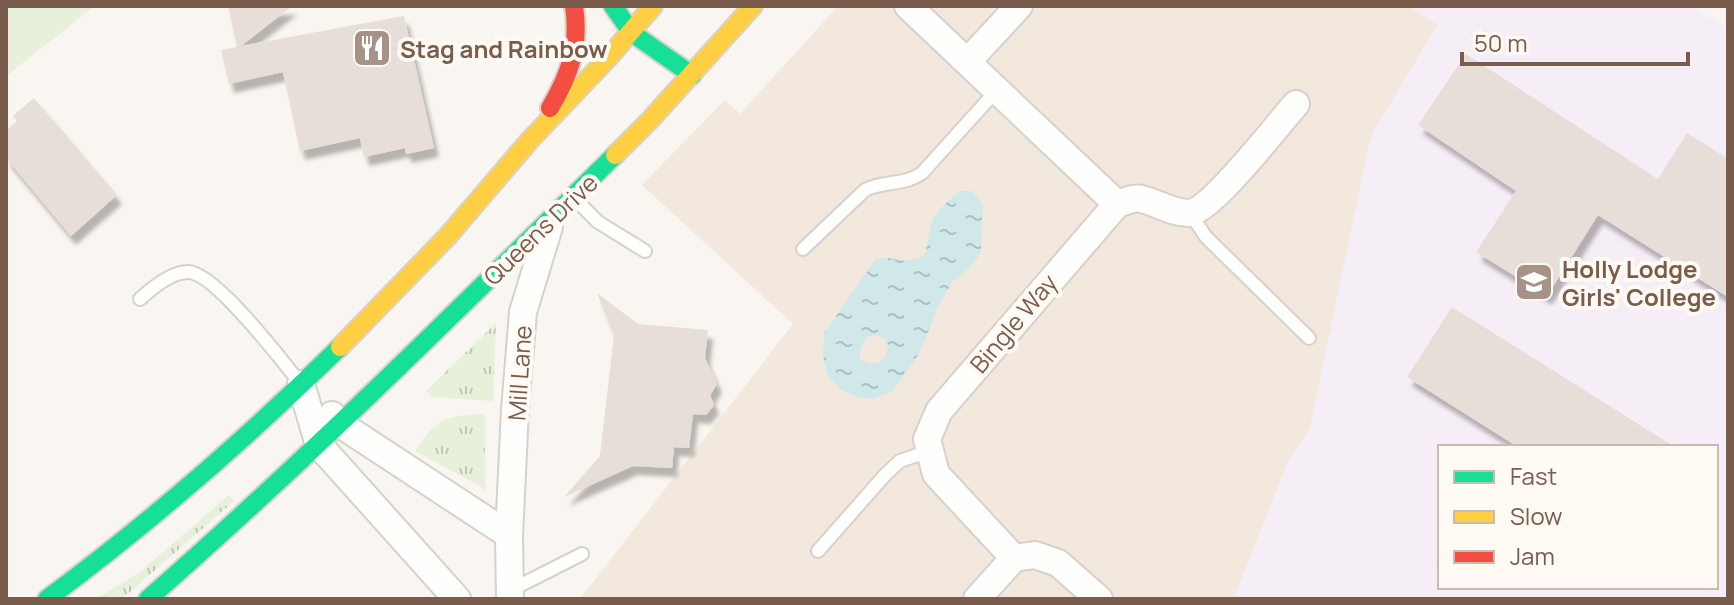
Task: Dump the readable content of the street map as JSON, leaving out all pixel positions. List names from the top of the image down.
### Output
{
  "streets": {
    "main road": ["Queens Drive"],
    "street": ["Bingle Way", "Mill Lane"]
  },
  "crossings": [
    ["Queens Drive", "Mill Lane"]
  ],
  "places": {
    "restaurant": ["Stag and Rainbow"],
    "school or university": ["Holly Lodge Girls' College"]
  },
  "legend": ["Fast", "Slow", "Jam"],
  "scale_bar": "50 m"
}
